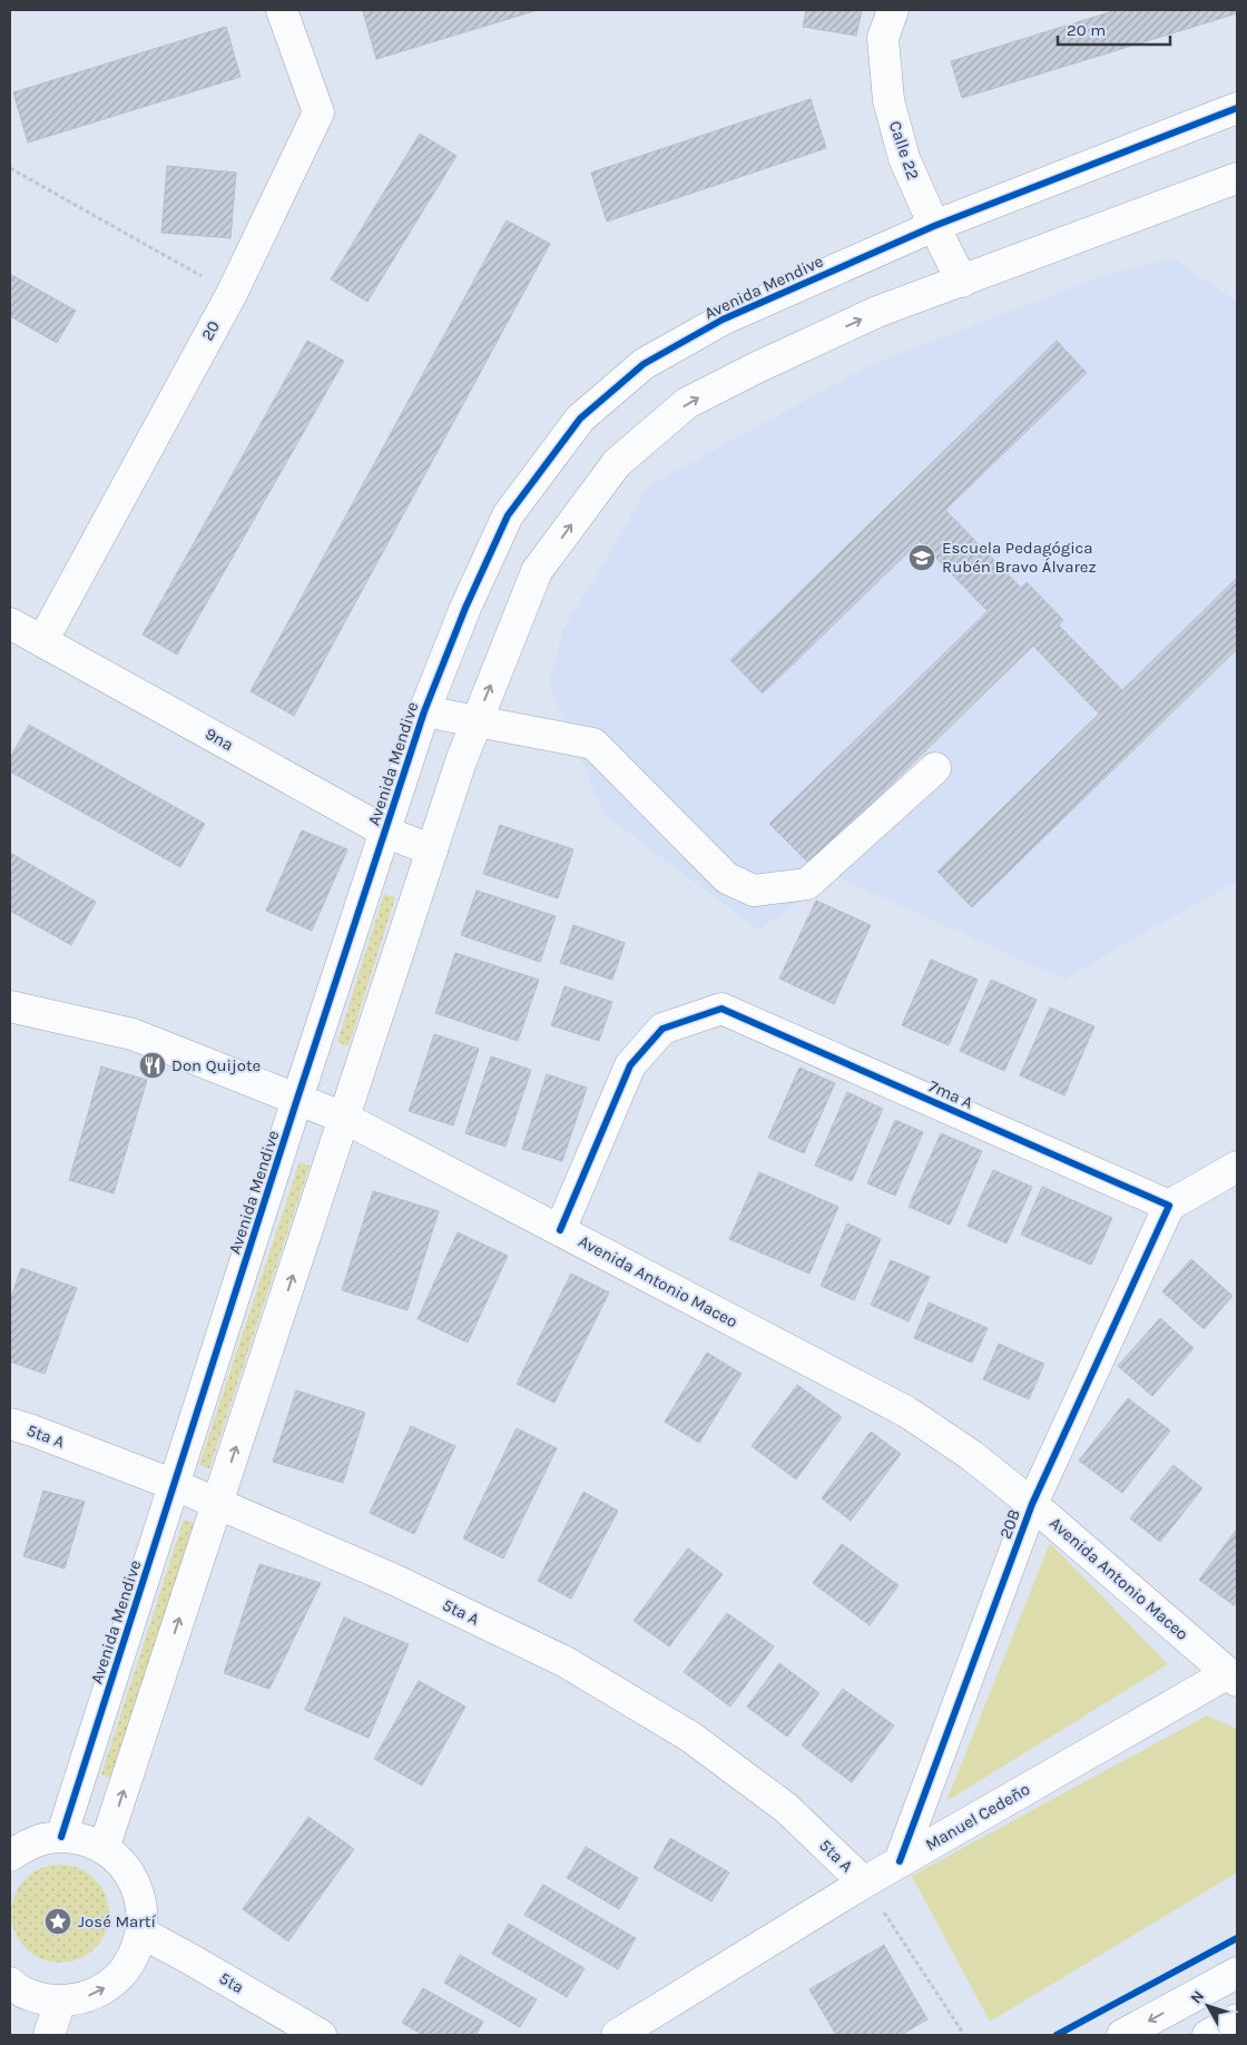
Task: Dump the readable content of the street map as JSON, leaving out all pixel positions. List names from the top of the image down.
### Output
{
  "streets": {
    "main road": [
      "Calle 22",
      "Avenida Mendive",
      "20",
      "9na",
      "7ma A",
      "Avenida Antonio Maceo",
      "5ta A",
      "20B",
      "Manuel Cedeño",
      "5ta"
    ]
  },
  "crossings": [
    ["Calle 22", "Avenida Mendive"],
    ["Avenida Mendive", "9na"],
    ["Avenida Mendive", "Avenida Antonio Maceo"],
    ["Avenida Mendive", "5ta A"],
    ["20", "9na"],
    ["7ma A", "Avenida Antonio Maceo"],
    ["7ma A", "20B"],
    ["Avenida Antonio Maceo", "20B"],
    ["Avenida Antonio Maceo", "Manuel Cedeño"],
    ["5ta A", "Manuel Cedeño"],
    ["20B", "Manuel Cedeño"]
  ],
  "places": {
    "school or university": ["Escuela Pedagógica Rubén Bravo Álvarez"],
    "restaurant": ["Don Quijote"],
    "place": ["José Martí"]
  },
  "scale_bar": "20 m",
  "north": "top left"
}
